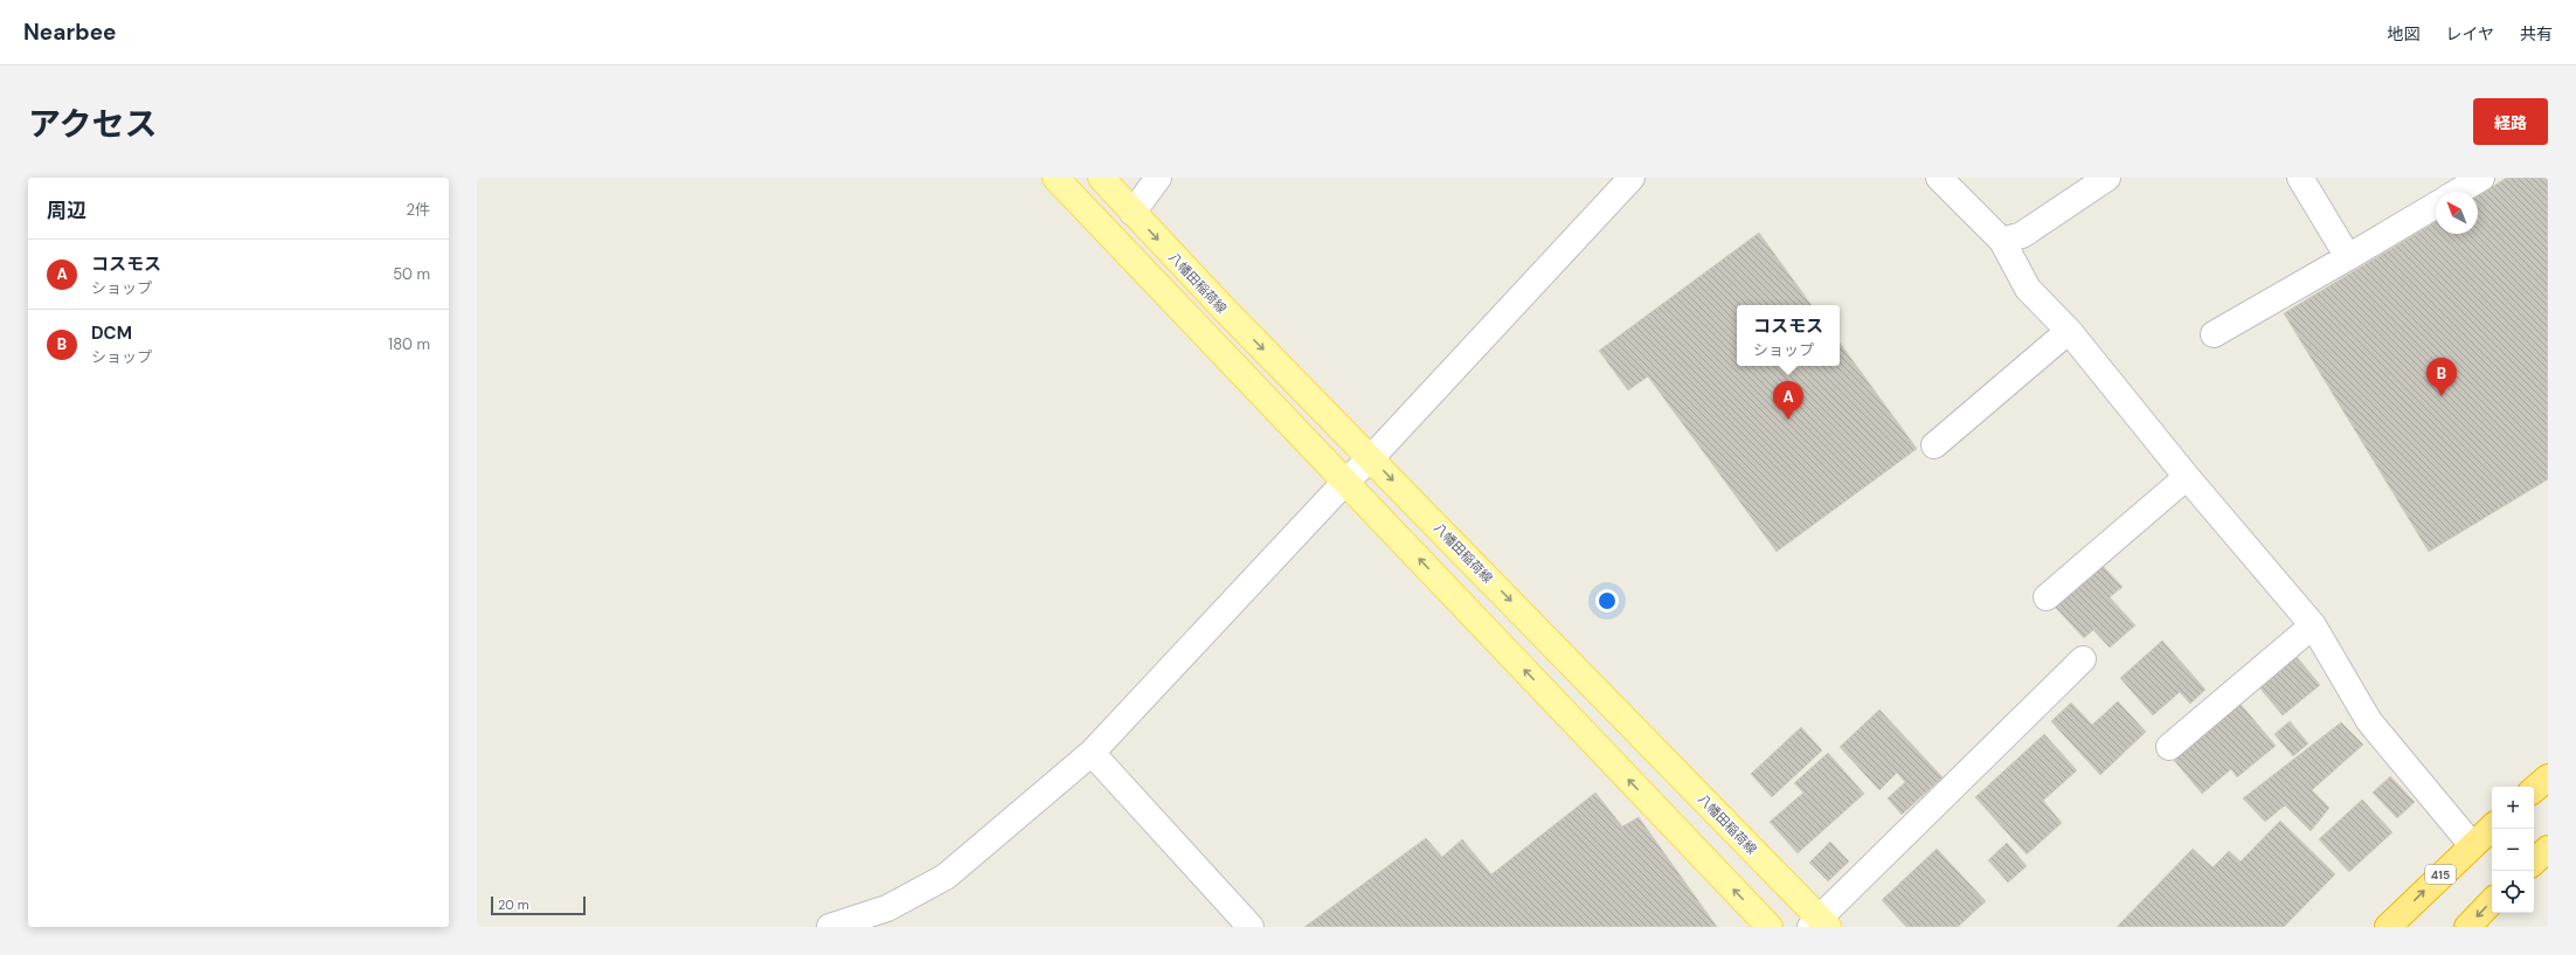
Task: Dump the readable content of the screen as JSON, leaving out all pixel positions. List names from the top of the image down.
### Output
{
  "streets": {
    "highway": ["415"],
    "main road": ["八幡田稲荷線"]
  },
  "scale_bar": "20 m",
  "north": "top left",
  "page": {
    "header": "Nearbee",
    "nav": ["地図", "レイヤ", "共有"],
    "title": "アクセス",
    "buttons": "経路",
    "heading": ["周辺", "2件"],
    "list": [
      {
        "mark": "A",
        "name": "コスモス",
        "note": "ショップ",
        "value": "50 m"
      },
      {
        "mark": "B",
        "name": "DCM",
        "note": "ショップ",
        "value": "180 m"
      }
    ],
    "popup": ["コスモス", "ショップ"],
    "pins": ["B", "A"],
    "map_buttons": ["+", "−"],
    "scale": "20 m"
  }
}
